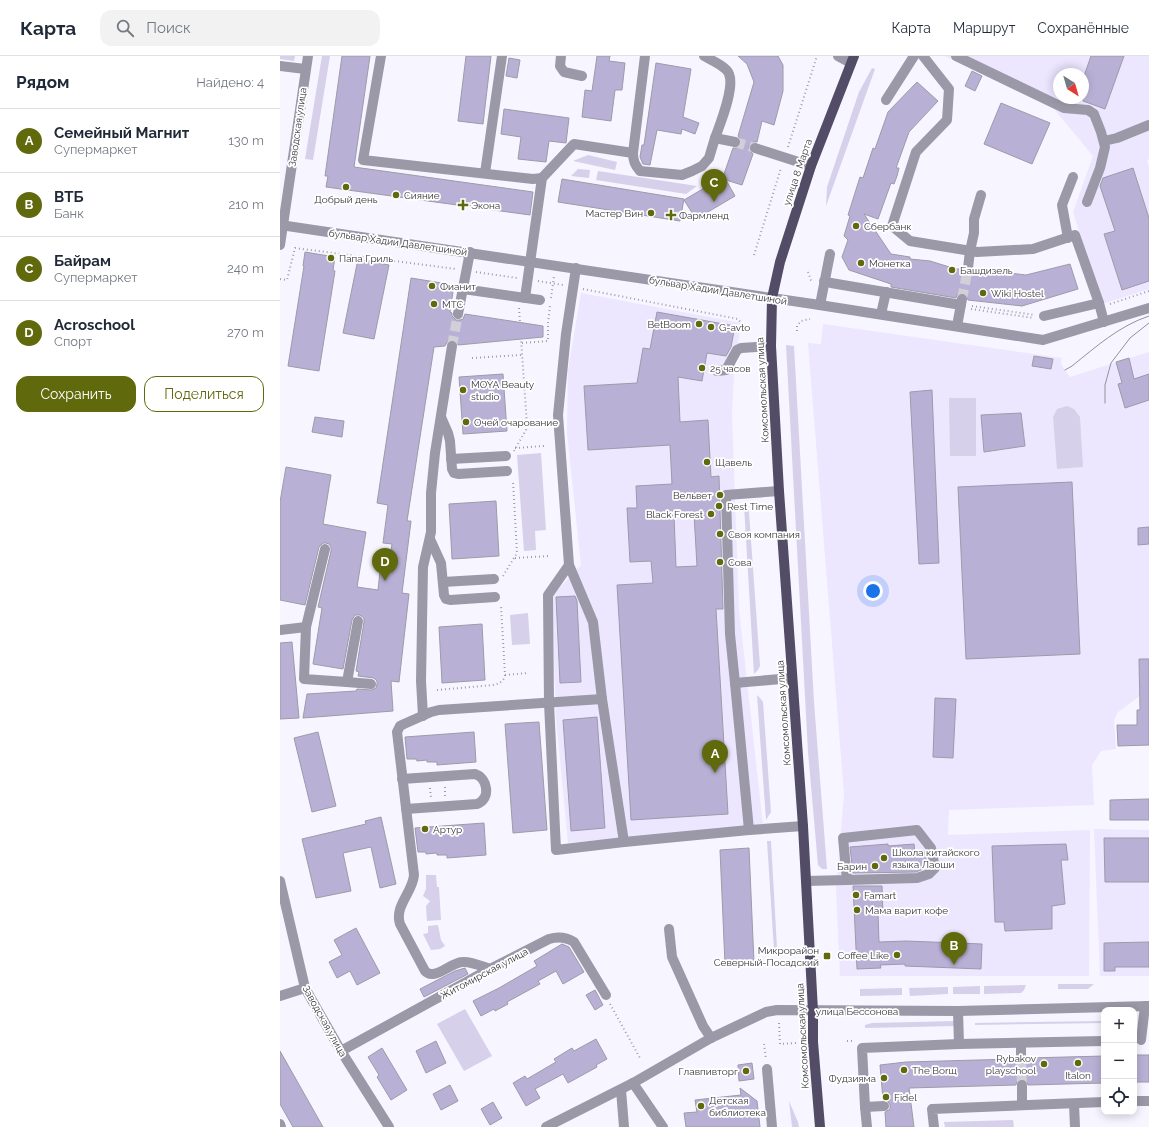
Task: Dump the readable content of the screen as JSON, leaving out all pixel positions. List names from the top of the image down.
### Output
{
  "streets": {
    "main road": ["улица 8 Марта", "Комсомольская улица"],
    "street": [
      "Заводская улица",
      "бульвар Хадии Давлетшиной",
      "Житомирская улица",
      "улица Бессонова"
    ]
  },
  "crossings": [
    ["Заводская улица", "бульвар Хадии Давлетшиной"],
    ["Заводская улица", "Житомирская улица"],
    ["улица 8 Марта", "бульвар Хадии Давлетшиной"],
    ["улица 8 Марта", "Комсомольская улица"],
    ["бульвар Хадии Давлетшиной", "Комсомольская улица"],
    ["Комсомольская улица", "улица Бессонова"]
  ],
  "places": {
    "other": [
      "Добрый день",
      "Сияние",
      "Мастер Вин",
      "Сбербанк",
      "Папа Гриль",
      "Монетка",
      "Башдизель",
      "Фианит",
      "Wiki Hostel",
      "МТС",
      "BetBoom",
      "G-avto",
      "25 часов",
      "MOYA Beauty studio",
      "Очей очарование",
      "Щавель",
      "Вельвет",
      "Rest Time",
      "Black Forest",
      "Своя компания",
      "Сова",
      "Артур",
      "Школа китайского языка Лаоши",
      "Барин",
      "Famart",
      "Мама варит кофе",
      "Coffee Like",
      "Italon",
      "Rybakov playschool",
      "The Borщ",
      "Главпивторг",
      "Фудзияма",
      "Fidel",
      "Детская библиотека"
    ],
    "health": ["Экона", "Фармленд"],
    "transit": ["Микрорайон Северный-Посадский"]
  },
  "north": "bottom right",
  "page": {
    "header": "Карта",
    "search": "Поиск",
    "nav": ["Карта", "Маршрут", "Сохранённые"],
    "heading": ["Рядом", "Найдено: 4"],
    "list": [
      {
        "mark": "A",
        "name": "Семейный Магнит",
        "note": "Супермаркет",
        "value": "130 m"
      },
      {
        "mark": "B",
        "name": "ВТБ",
        "note": "Банк",
        "value": "210 m"
      },
      {
        "mark": "C",
        "name": "Байрам",
        "note": "Супермаркет",
        "value": "240 m"
      },
      {
        "mark": "D",
        "name": "Acroschool",
        "note": "Спорт",
        "value": "270 m"
      }
    ],
    "pins": [
      "C",
      "D",
      "A",
      "B"
    ],
    "buttons": ["Сохранить", "Поделиться"],
    "map_buttons": ["+", "−"]
  }
}
